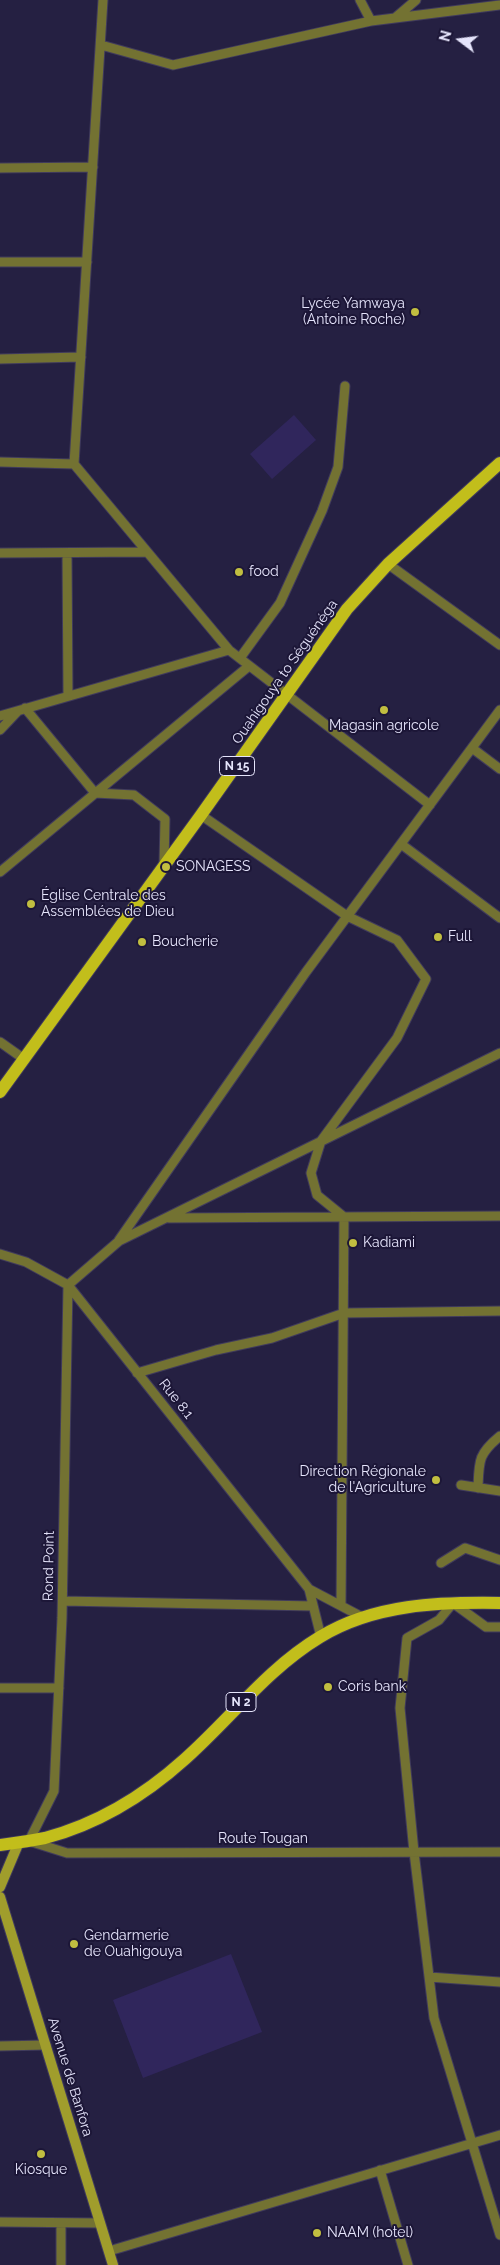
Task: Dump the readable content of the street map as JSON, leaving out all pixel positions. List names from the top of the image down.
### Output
{
  "streets": {
    "main road": [
      "Ouahigouya to Séguénéga",
      "N 15",
      "N 2",
      "Avenue de Banfora"
    ],
    "street": ["Rue 8.1", "Rond Point", "Route Tougan"]
  },
  "crossings": [
    ["Rue 8.1", "Rond Point"],
    ["Rue 8.1", "N 2"],
    ["Rond Point", "N 2"],
    ["Rond Point", "Route Tougan"],
    ["N 2", "Route Tougan"]
  ],
  "places": [
    "Lycée Yamwaya (Antoine Roche)",
    "food",
    "Magasin agricole",
    "SONAGESS",
    "Église Centrale des Assemblées de Dieu",
    "Full",
    "Boucherie",
    "Kadiami",
    "Direction Régionale de l'Agriculture",
    "Coris bank",
    "Gendarmerie de Ouahigouya",
    "Kiosque",
    "NAAM (hotel)"
  ],
  "north": "left"
}
